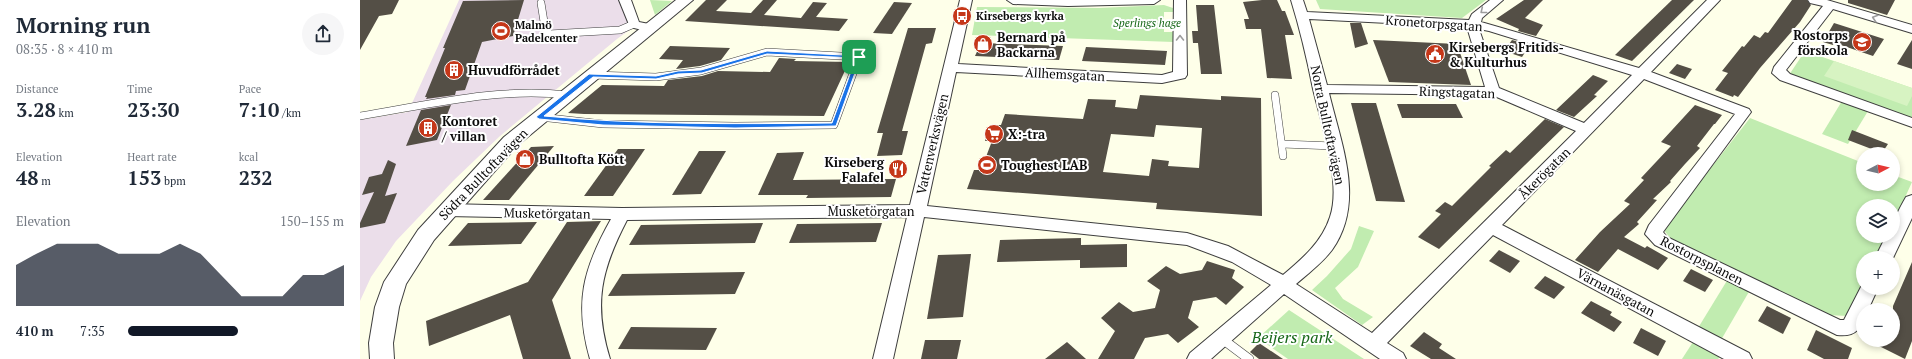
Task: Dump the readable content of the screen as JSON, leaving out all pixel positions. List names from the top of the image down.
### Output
{
  "streets": {
    "street": [
      "Kronetorpsgatan",
      "Allhemsgatan",
      "Ringstagatan",
      "Norra Bulltoftavägen",
      "Vattenverksvägen",
      "Åkerögatan",
      "Södra Bulltoftavägen",
      "Musketörgatan",
      "Rostorpsplanen",
      "Värnanäsgatan"
    ]
  },
  "crossings": [
    ["Kronetorpsgatan", "Norra Bulltoftavägen"],
    ["Kronetorpsgatan", "Åkerögatan"],
    ["Kronetorpsgatan", "Rostorpsplanen"],
    ["Allhemsgatan", "Vattenverksvägen"],
    ["Ringstagatan", "Norra Bulltoftavägen"],
    ["Ringstagatan", "Åkerögatan"],
    ["Norra Bulltoftavägen", "Musketörgatan"],
    ["Vattenverksvägen", "Musketörgatan"],
    ["Åkerögatan", "Musketörgatan"],
    ["Åkerögatan", "Värnanäsgatan"],
    ["Södra Bulltoftavägen", "Musketörgatan"]
  ],
  "parks": ["Sperlings hage", "Beijers park"],
  "places": {
    "bus stop": ["Kirsebergs kyrka"],
    "sports": ["Malmö Padelcenter", "Toughest LAB"],
    "school or university": ["Rostorps förskola"],
    "shop": ["Bernard på Backarna", "Bulltofta Kött"],
    "public building": ["Kirsebergs Fritids- & Kulturhus"],
    "building": ["Huvudförrådet", "Kontoret / villan"],
    "supermarket": ["X:-tra"],
    "restaurant": ["Kirseberg Falafel"]
  },
  "north": "right",
  "page": {
    "heading": ["Morning run", "08:35 · 8 × 410 m"],
    "stats": [
      ["Distance", "3.28 km"],
      ["Time", "23:30"],
      ["Pace", "7:10 /km"],
      ["Elevation", "48 m"],
      ["Heart rate", "153 bpm"],
      ["kcal", "232"]
    ],
    "map_buttons": ["+", "−"],
    "chart": ["Elevation", "150–155 m"],
    "list": [
      {
        "name": "410 m",
        "note": "7:35"
      }
    ]
  }
}
